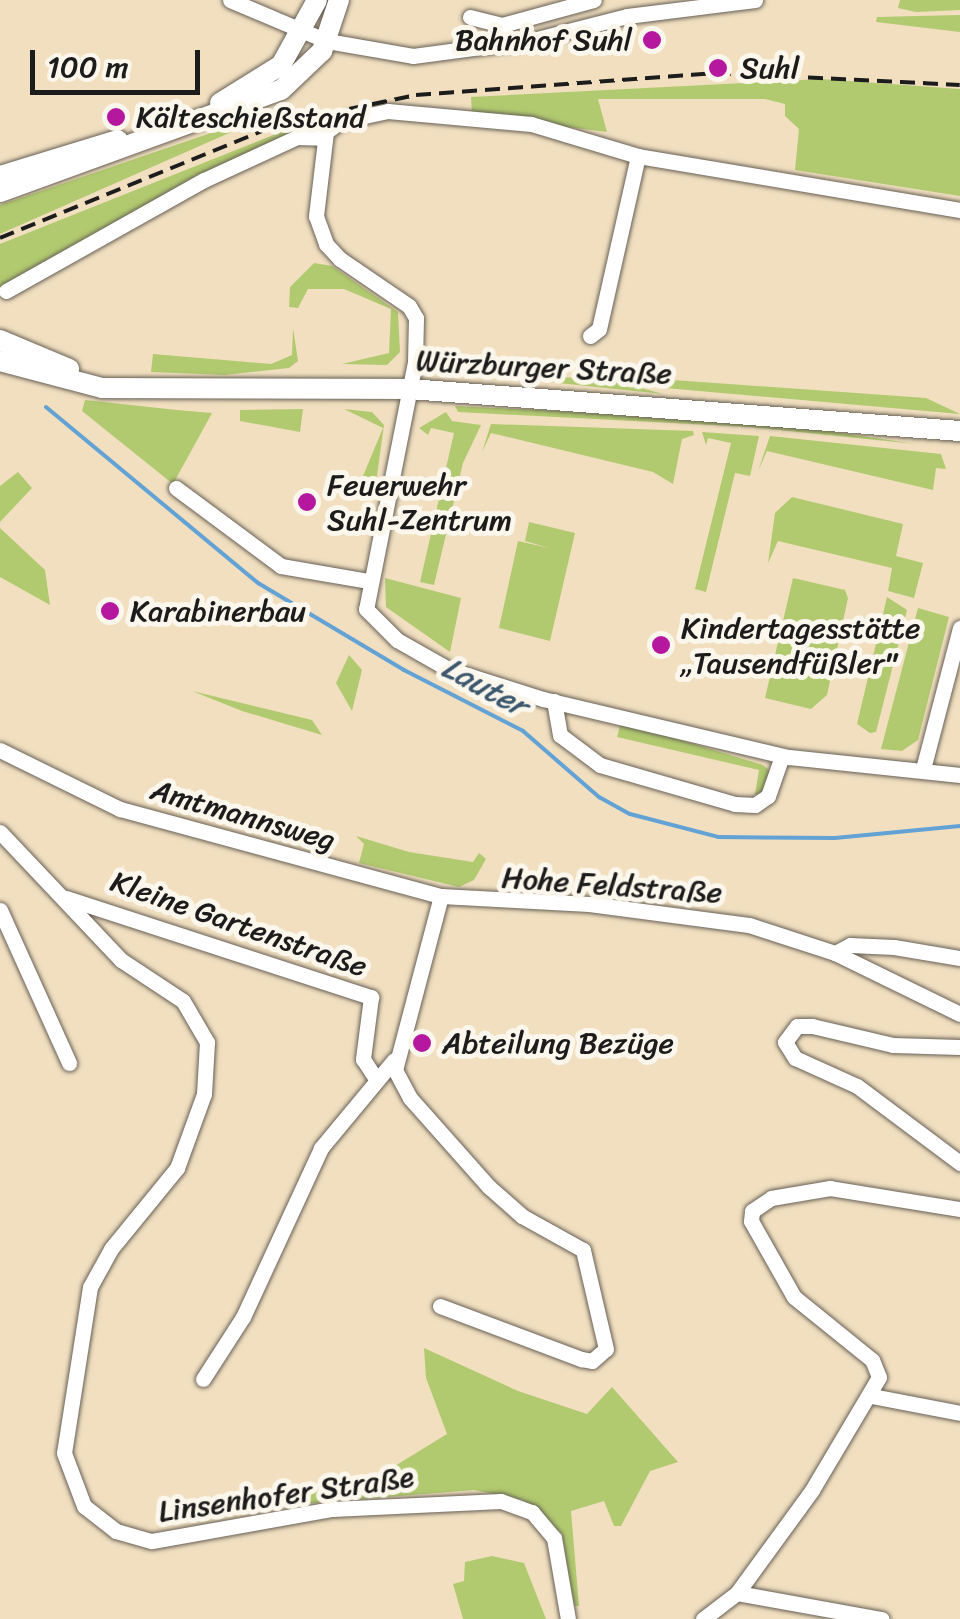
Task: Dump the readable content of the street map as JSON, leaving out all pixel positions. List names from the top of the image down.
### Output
{
  "streets": {
    "main road": ["Würzburger Straße"],
    "street": [
      "Amtmannsweg",
      "Hohe Feldstraße",
      "Kleine Gartenstraße",
      "Linsenhofer Straße"
    ]
  },
  "crossings": [
    ["Amtmannsweg", "Hohe Feldstraße"],
    ["Kleine Gartenstraße", "Linsenhofer Straße"]
  ],
  "water": ["Lauter"],
  "places": [
    "Bahnhof Suhl",
    "Suhl",
    "Kälteschießstand",
    "Feuerwehr Suhl-Zentrum",
    "Karabinerbau",
    "Kindertagesstätte „Tausendfüßler\"",
    "Abteilung Bezüge"
  ],
  "scale_bar": "100 m"
}
